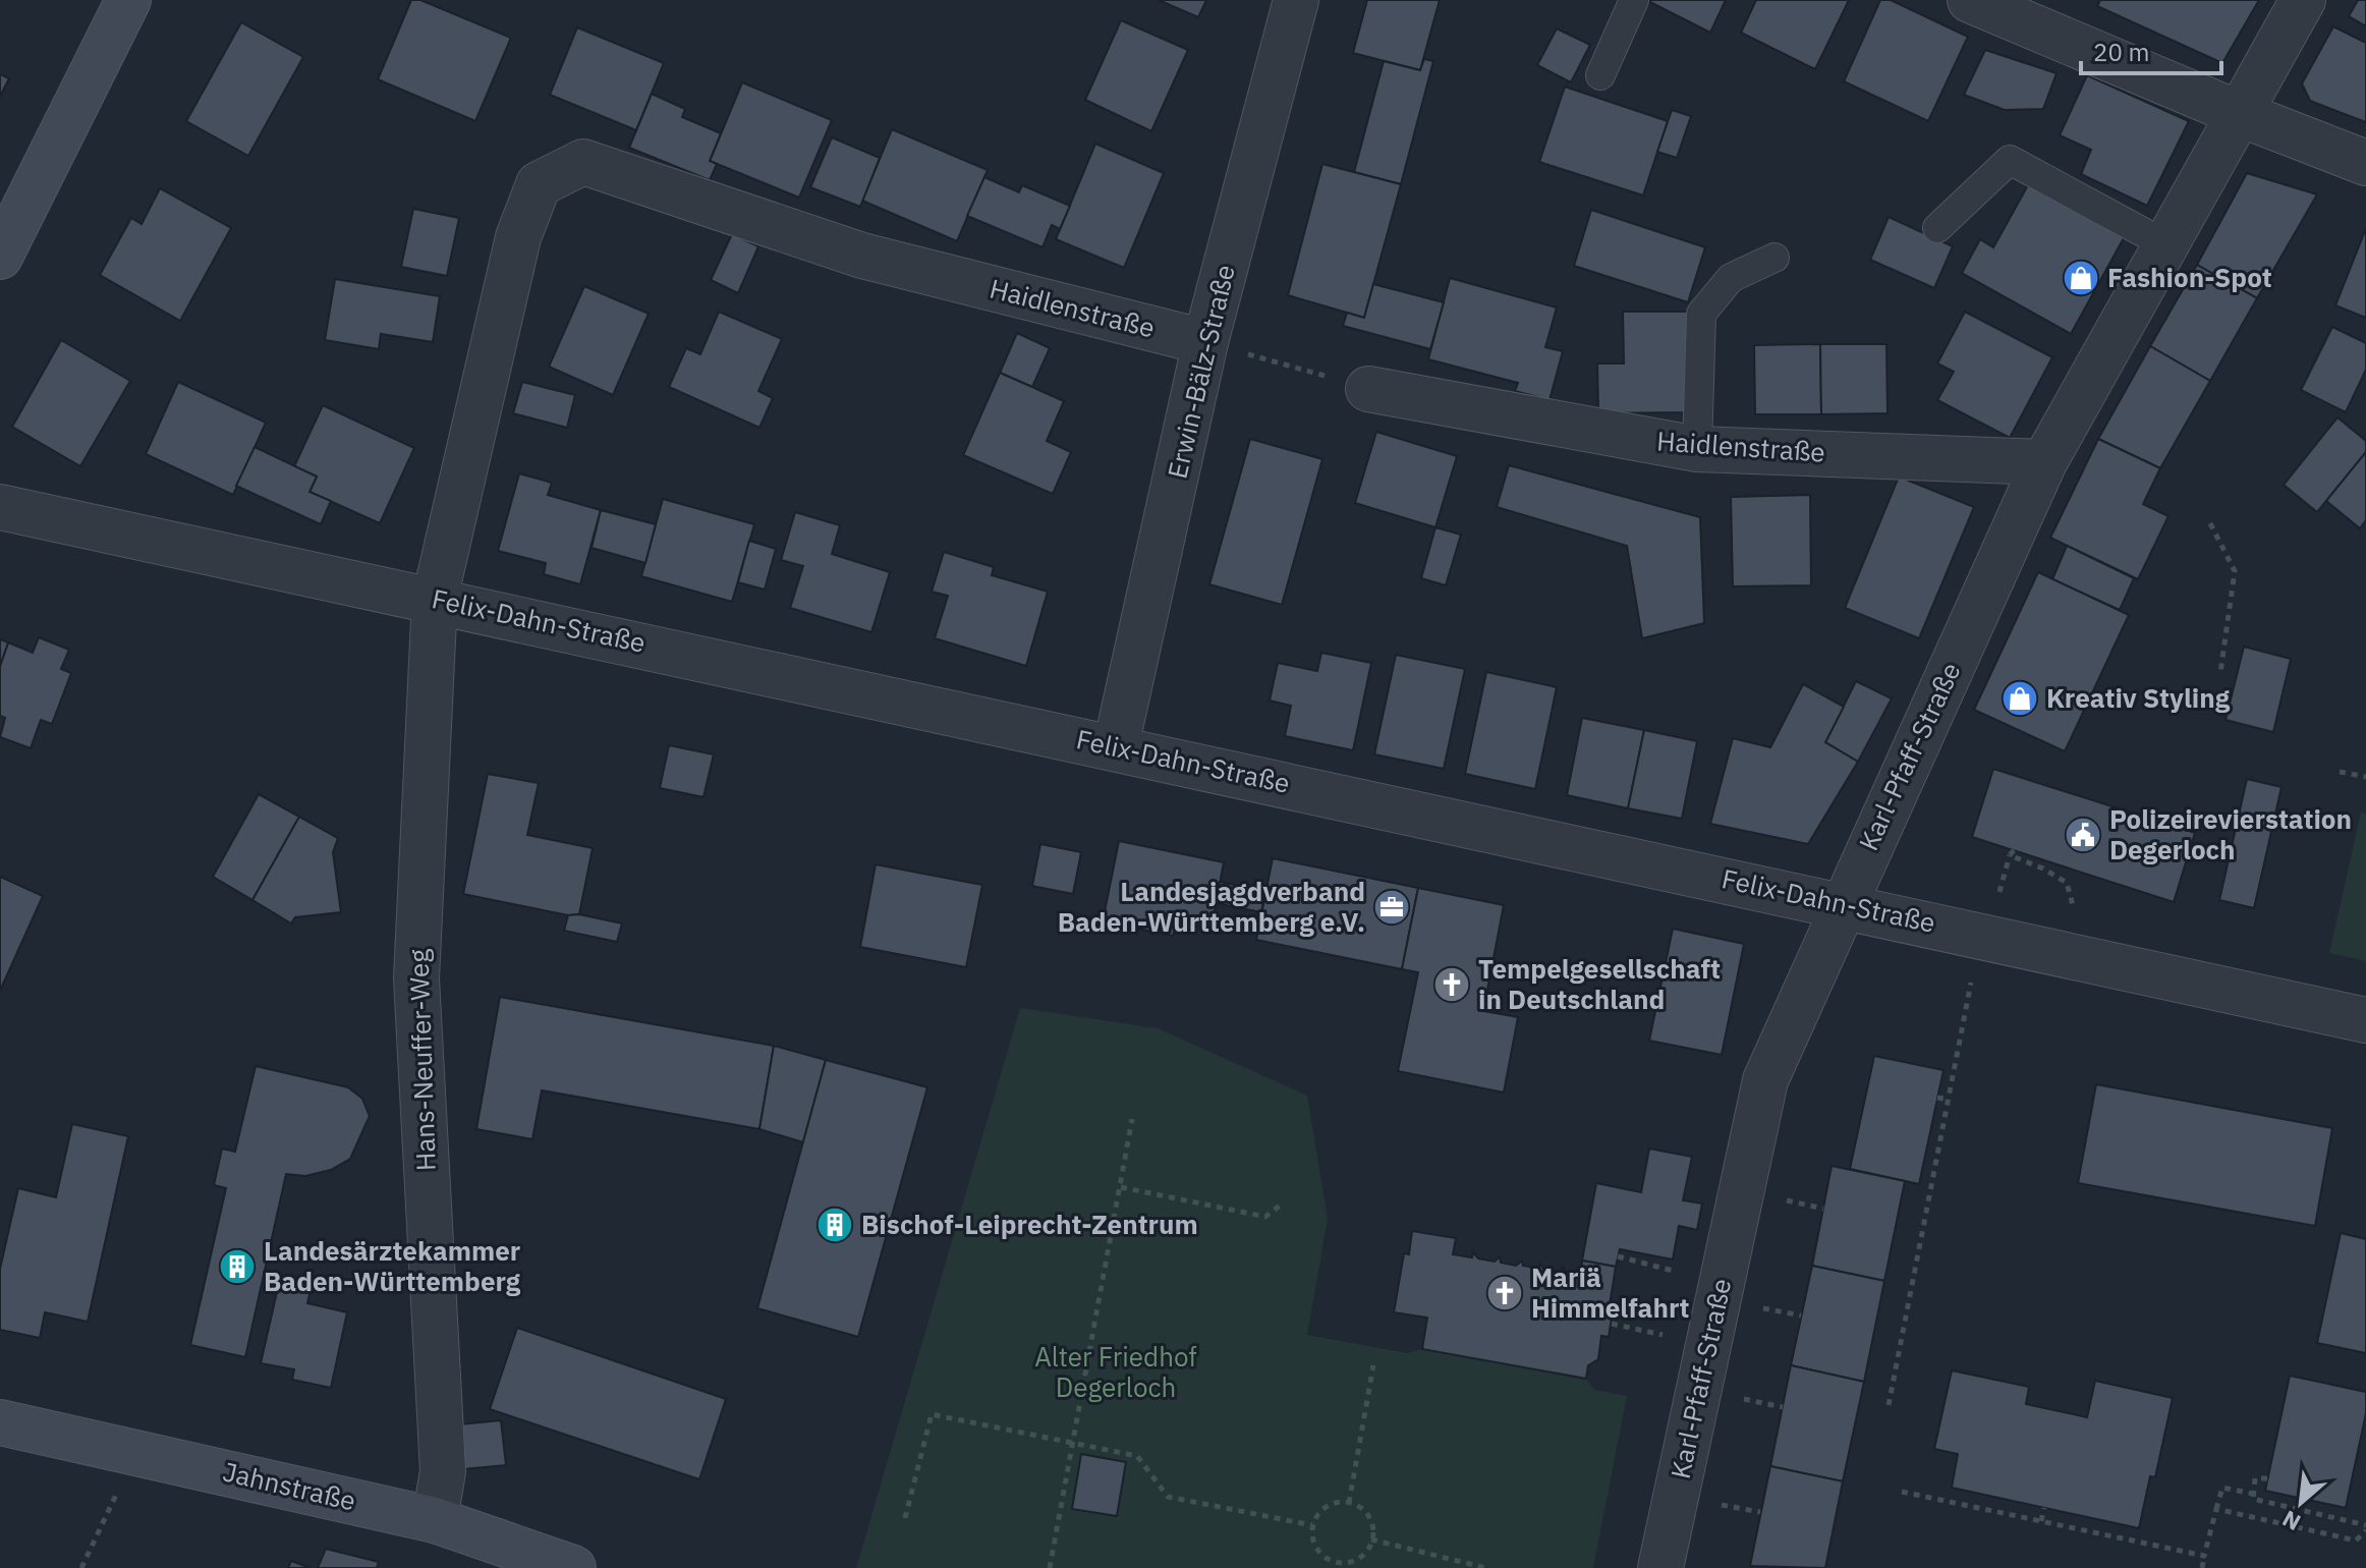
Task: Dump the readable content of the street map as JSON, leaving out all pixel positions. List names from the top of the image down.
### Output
{
  "streets": {
    "main road": ["Jahnstraße"],
    "street": [
      "Haidlenstraße",
      "Erwin-Bälz-Straße",
      "Felix-Dahn-Straße",
      "Karl-Pfaff-Straße",
      "Hans-Neuffer-Weg"
    ]
  },
  "crossings": [
    ["Haidlenstraße", "Erwin-Bälz-Straße"],
    ["Haidlenstraße", "Felix-Dahn-Straße"],
    ["Haidlenstraße", "Karl-Pfaff-Straße"],
    ["Haidlenstraße", "Hans-Neuffer-Weg"],
    ["Erwin-Bälz-Straße", "Felix-Dahn-Straße"],
    ["Felix-Dahn-Straße", "Karl-Pfaff-Straße"],
    ["Felix-Dahn-Straße", "Hans-Neuffer-Weg"],
    ["Hans-Neuffer-Weg", "Jahnstraße"]
  ],
  "parks": ["Alter Friedhof Degerloch"],
  "places": {
    "shop": ["Fashion-Spot", "Kreativ Styling"],
    "public building": ["Polizeirevierstation Degerloch"],
    "office": ["Landesjagdverband Baden-Württemberg e.V."],
    "church": ["Tempelgesellschaft in Deutschland", "Mariä Himmelfahrt"],
    "building": ["Bischof-Leiprecht-Zentrum", "Landesärztekammer Baden-Württemberg"]
  },
  "scale_bar": "20 m",
  "north": "bottom left"
}
